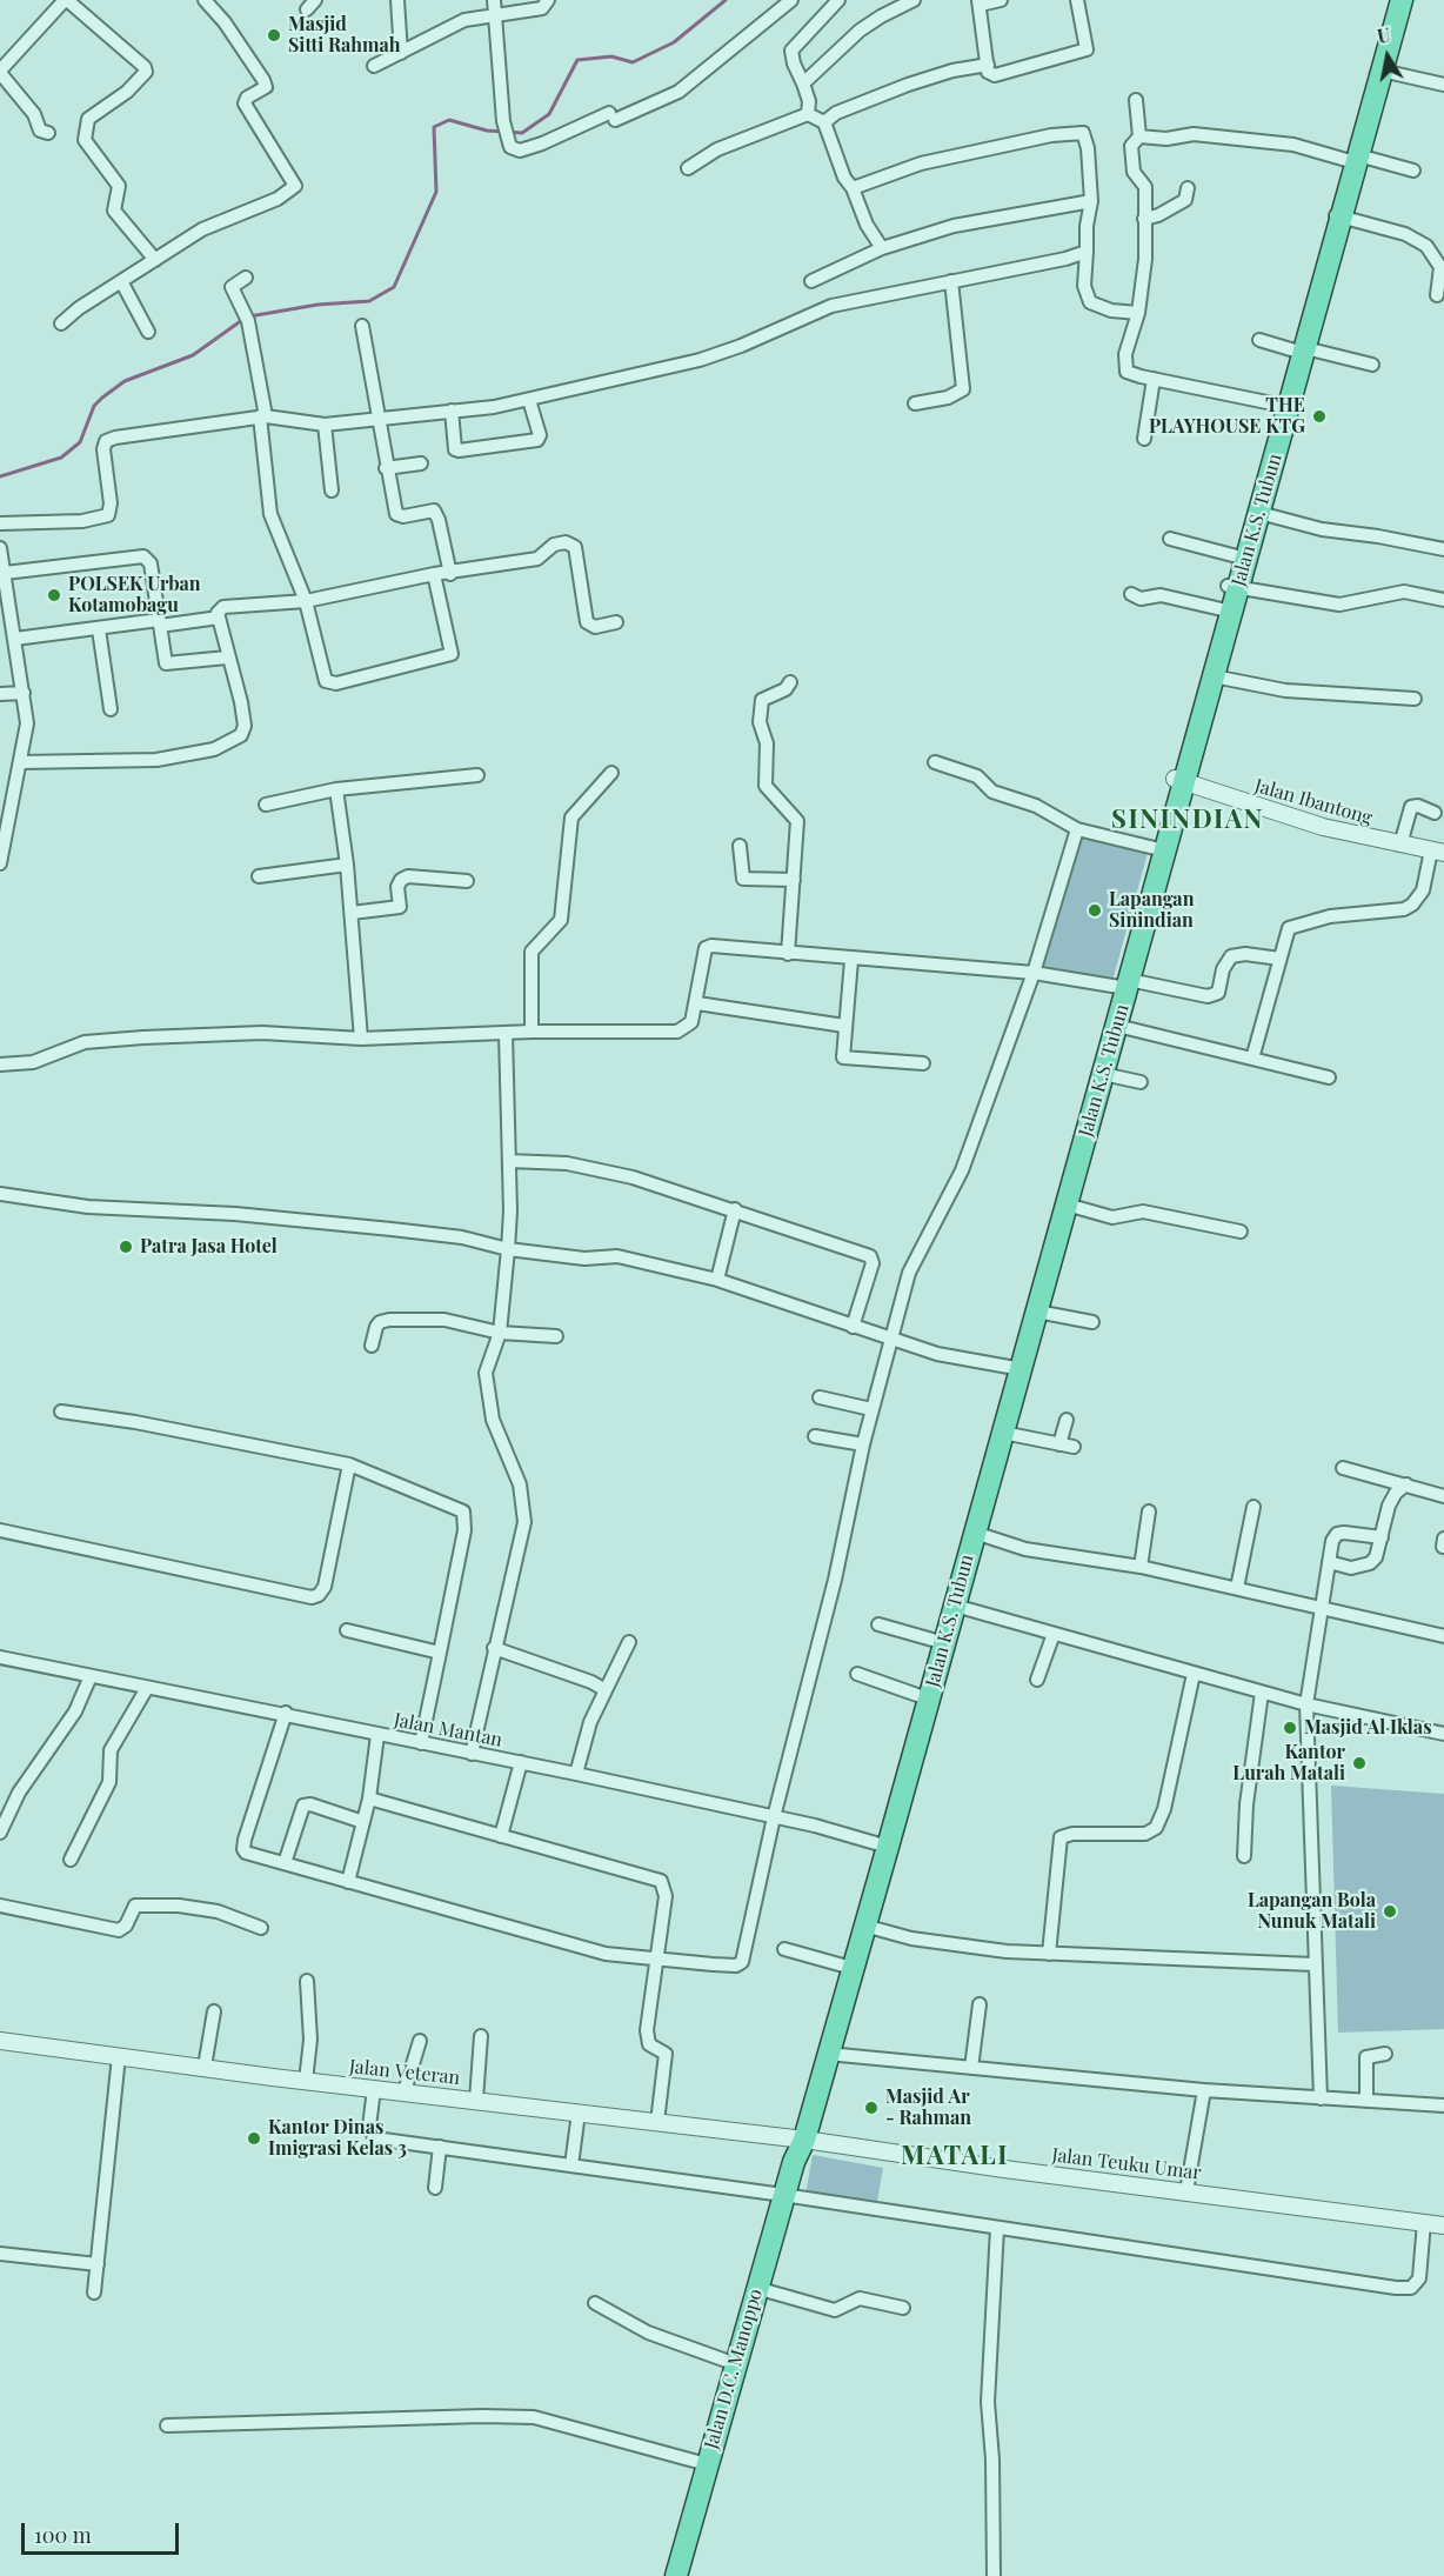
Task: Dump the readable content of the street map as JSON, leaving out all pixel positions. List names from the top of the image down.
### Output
{
  "streets": {
    "highway": ["Jalan K.S. Tubun", "Jalan D.C. Manoppo"],
    "street": [
      "Jalan Ibantong",
      "Jalan Mantan",
      "Jalan Veteran",
      "Jalan Teuku Umar"
    ]
  },
  "crossings": [
    ["Jalan K.S. Tubun", "Jalan Ibantong"],
    ["Jalan K.S. Tubun", "Jalan Mantan"],
    ["Jalan K.S. Tubun", "Jalan Veteran"],
    ["Jalan K.S. Tubun", "Jalan Teuku Umar"],
    ["Jalan K.S. Tubun", "Jalan D.C. Manoppo"],
    ["Jalan Veteran", "Jalan Teuku Umar"],
    ["Jalan Veteran", "Jalan D.C. Manoppo"],
    ["Jalan Teuku Umar", "Jalan D.C. Manoppo"]
  ],
  "districts": ["SININDIAN", "MATALI"],
  "places": [
    "Masjid Sitti Rahmah",
    "THE PLAYHOUSE KTG",
    "POLSEK Urban Kotamobagu",
    "Lapangan Sinindian",
    "Patra Jasa Hotel",
    "Masjid Al Iklas",
    "Kantor Lurah Matali",
    "Lapangan Bola Nunuk Matali",
    "Masjid Ar - Rahman",
    "Kantor Dinas Imigrasi Kelas 3"
  ],
  "scale_bar": "100 m",
  "north": "top"
}
